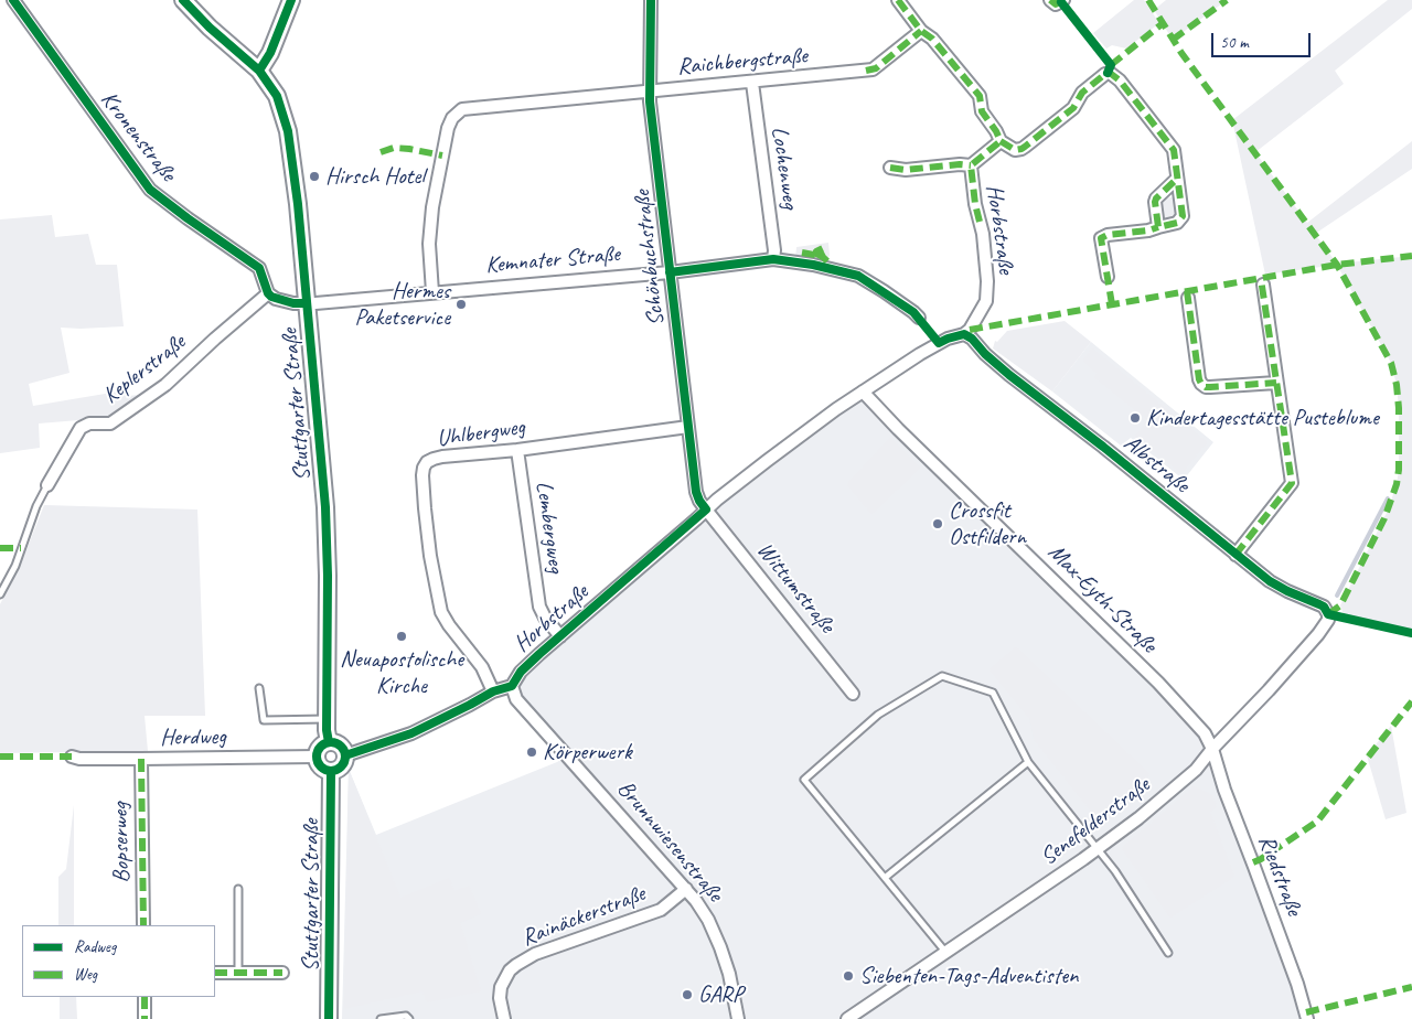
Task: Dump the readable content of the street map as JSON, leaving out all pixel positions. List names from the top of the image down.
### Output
{
  "streets": {
    "main road": ["Stuttgarter Straße"],
    "street": [
      "Raichbergstraße",
      "Kronenstraße",
      "Lochenweg",
      "Horbstraße",
      "Schönbuchstraße",
      "Kemnater Straße",
      "Keplerstraße",
      "Uhlbergweg",
      "Albstraße",
      "Lembergweg",
      "Wittumstraße",
      "Max-Eyth-Straße",
      "Herdweg",
      "Senefelderstraße",
      "Brunnwiesenstraße",
      "Bopserweg",
      "Riedstraße",
      "Rainäckerstraße"
    ]
  },
  "crossings": [
    ["Raichbergstraße", "Lochenweg"],
    ["Raichbergstraße", "Schönbuchstraße"],
    ["Raichbergstraße", "Kemnater Straße"],
    ["Kronenstraße", "Keplerstraße"],
    ["Lochenweg", "Kemnater Straße"],
    ["Horbstraße", "Schönbuchstraße"],
    ["Horbstraße", "Stuttgarter Straße"],
    ["Horbstraße", "Uhlbergweg"],
    ["Horbstraße", "Albstraße"],
    ["Horbstraße", "Lembergweg"],
    ["Horbstraße", "Wittumstraße"],
    ["Horbstraße", "Max-Eyth-Straße"],
    ["Horbstraße", "Herdweg"],
    ["Horbstraße", "Brunnwiesenstraße"],
    ["Schönbuchstraße", "Kemnater Straße"],
    ["Schönbuchstraße", "Uhlbergweg"],
    ["Schönbuchstraße", "Wittumstraße"],
    ["Kemnater Straße", "Stuttgarter Straße"],
    ["Stuttgarter Straße", "Herdweg"],
    ["Uhlbergweg", "Lembergweg"],
    ["Albstraße", "Senefelderstraße"],
    ["Max-Eyth-Straße", "Senefelderstraße"],
    ["Max-Eyth-Straße", "Riedstraße"],
    ["Herdweg", "Bopserweg"],
    ["Senefelderstraße", "Riedstraße"],
    ["Brunnwiesenstraße", "Rainäckerstraße"]
  ],
  "places": [
    "Hirsch Hotel",
    "Hermes Paketservice",
    "Kindertagesstätte Pusteblume",
    "Crossfit Ostfildern",
    "Neuapostolische Kirche",
    "Körperwerk",
    "Siebenten-Tags-Adventisten",
    "GARP"
  ],
  "legend": ["Radweg", "Weg"],
  "scale_bar": "50 m"
}
